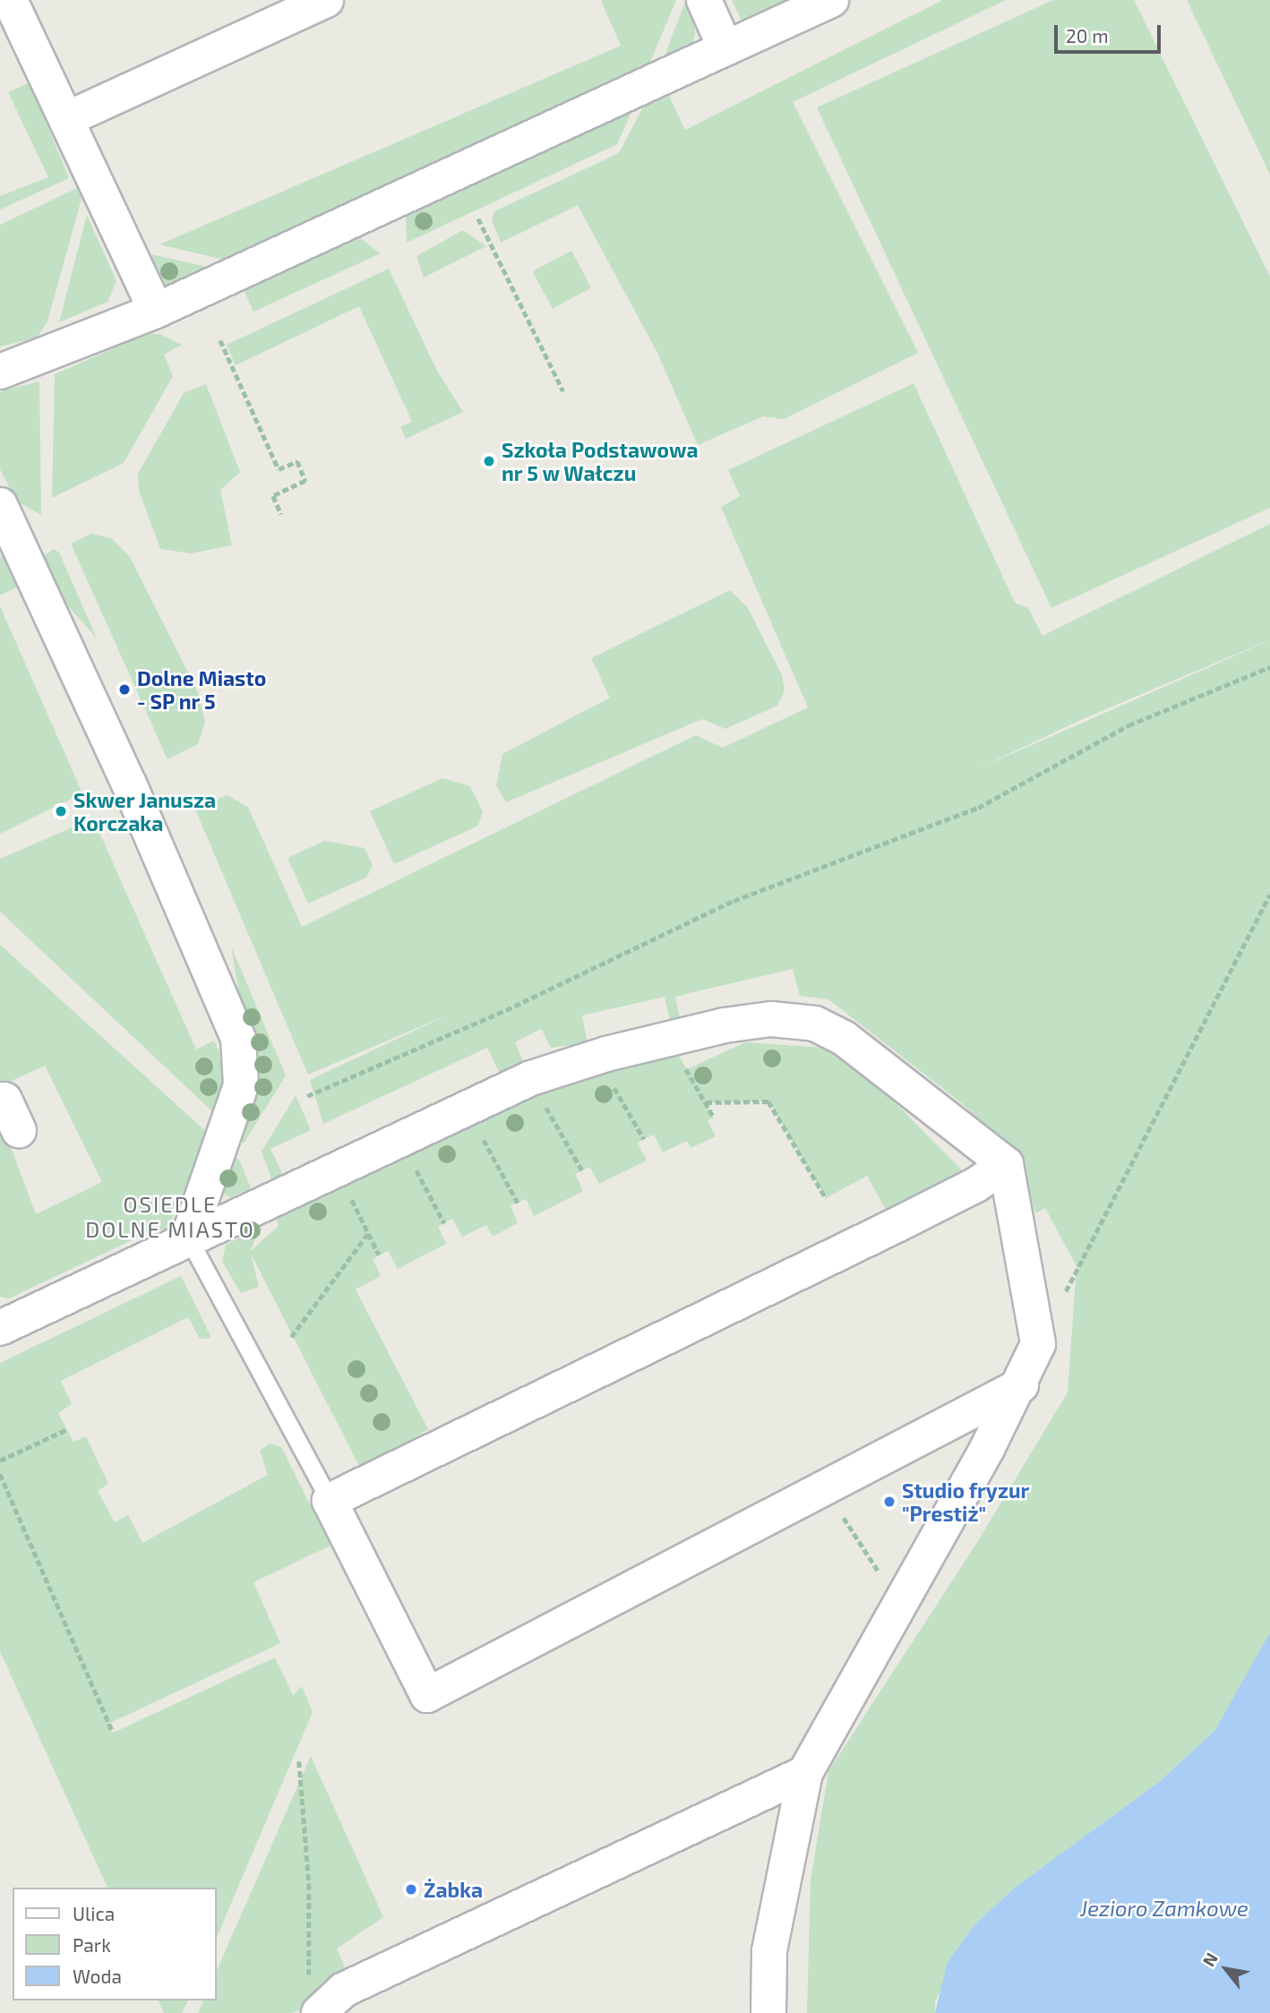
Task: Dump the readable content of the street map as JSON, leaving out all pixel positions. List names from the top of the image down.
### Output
{
  "districts": ["OSIEDLE DOLNE MIASTO"],
  "water": ["Jezioro Zamkowe"],
  "places": [
    "Szkoła Podstawowa nr 5 w Wałczu",
    "Dolne Miasto - SP nr 5",
    "Skwer Janusza Korczaka",
    "Studio fryzur \"Prestiż\"",
    "Żabka"
  ],
  "legend": ["Ulica", "Park", "Woda"],
  "scale_bar": "20 m",
  "north": "top left"
}
